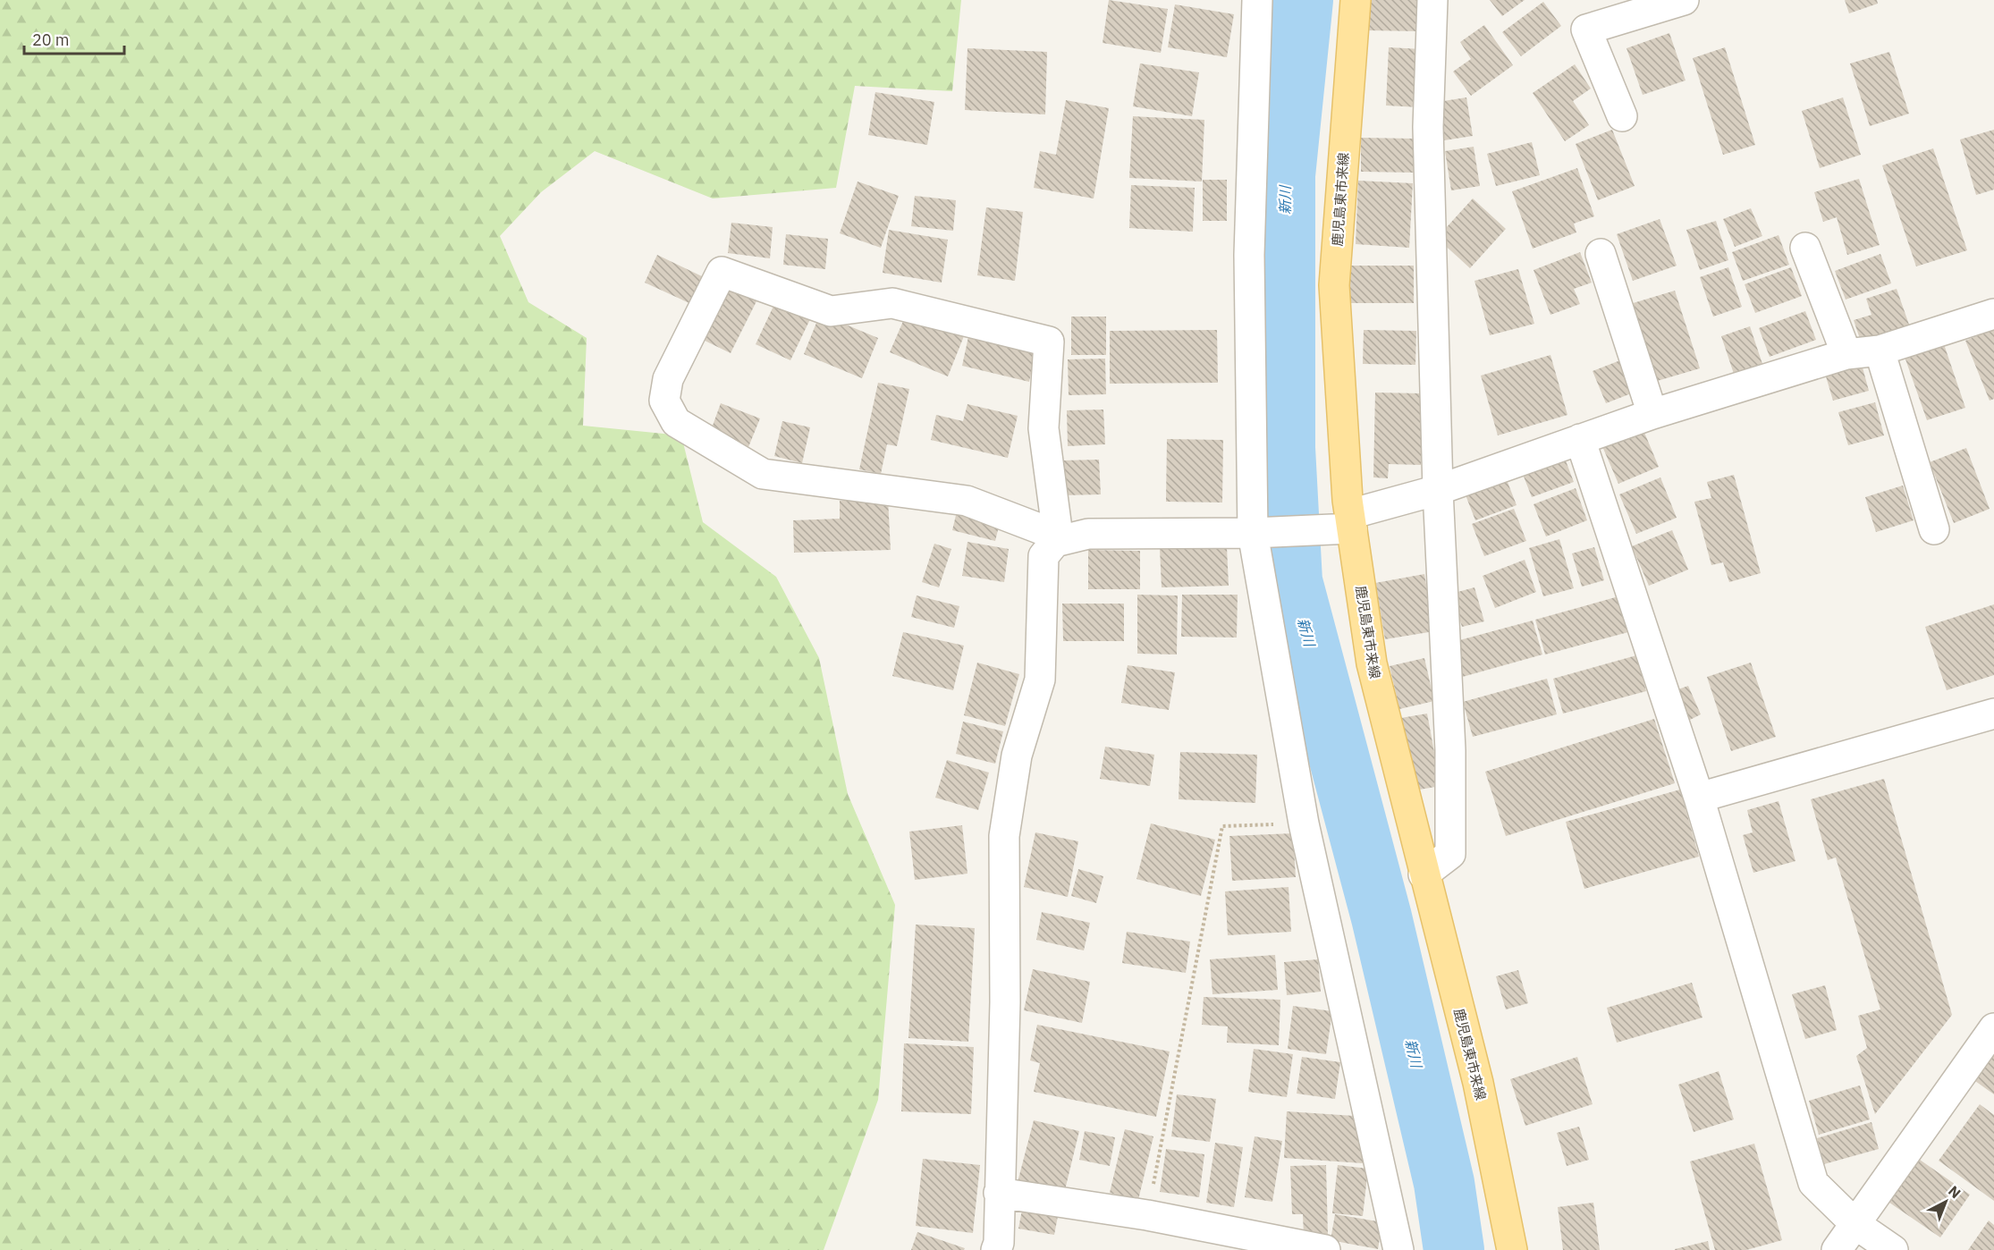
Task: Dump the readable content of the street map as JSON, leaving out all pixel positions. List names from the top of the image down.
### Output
{
  "streets": {
    "main road": ["鹿児島東市来線"]
  },
  "water": ["新川"],
  "scale_bar": "20 m",
  "north": "top right"
}
